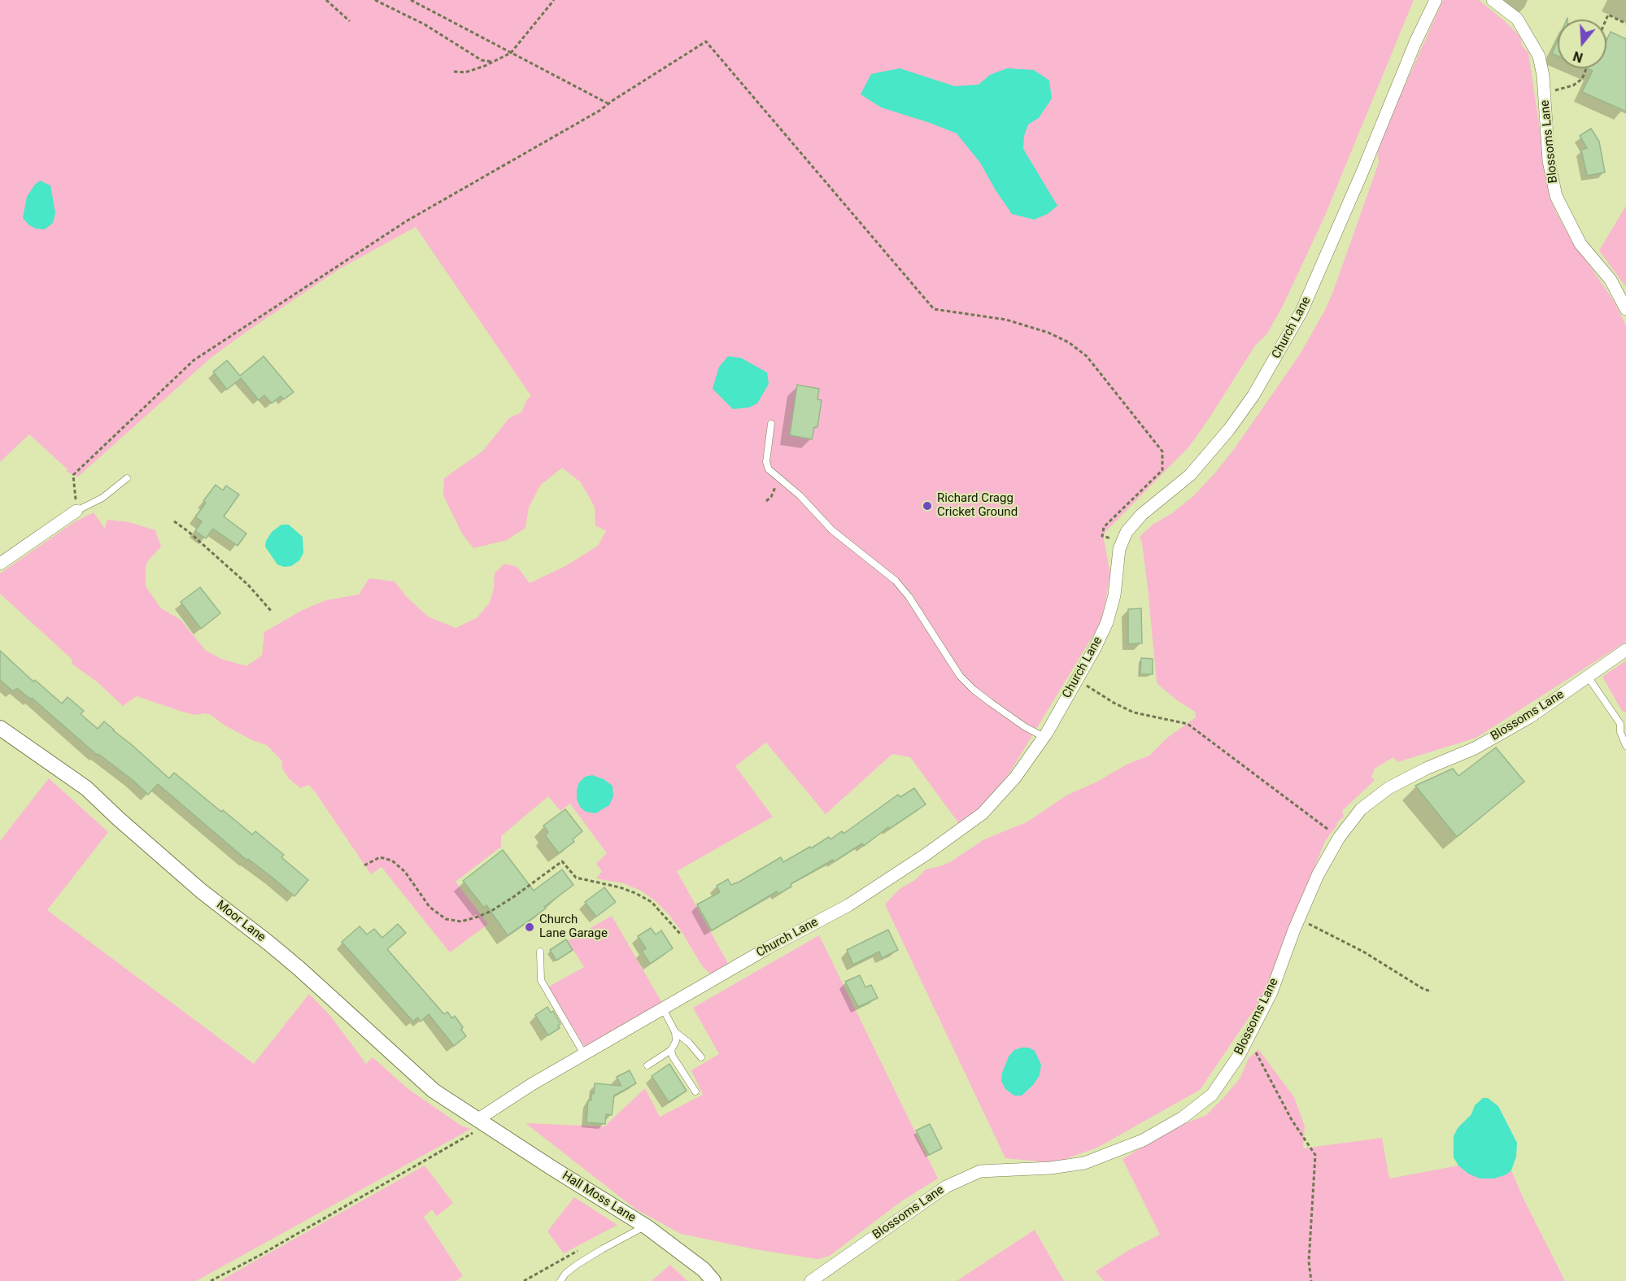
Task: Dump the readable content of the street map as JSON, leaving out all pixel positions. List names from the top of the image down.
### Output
{
  "streets": {
    "street": [
      "Blossoms Lane",
      "Church Lane",
      "Moor Lane",
      "Hall Moss Lane"
    ]
  },
  "crossings": [
    ["Church Lane", "Moor Lane"],
    ["Church Lane", "Hall Moss Lane"],
    ["Moor Lane", "Hall Moss Lane"]
  ],
  "places": ["Richard Cragg Cricket Ground", "Church Lane Garage"],
  "north": "bottom"
}
